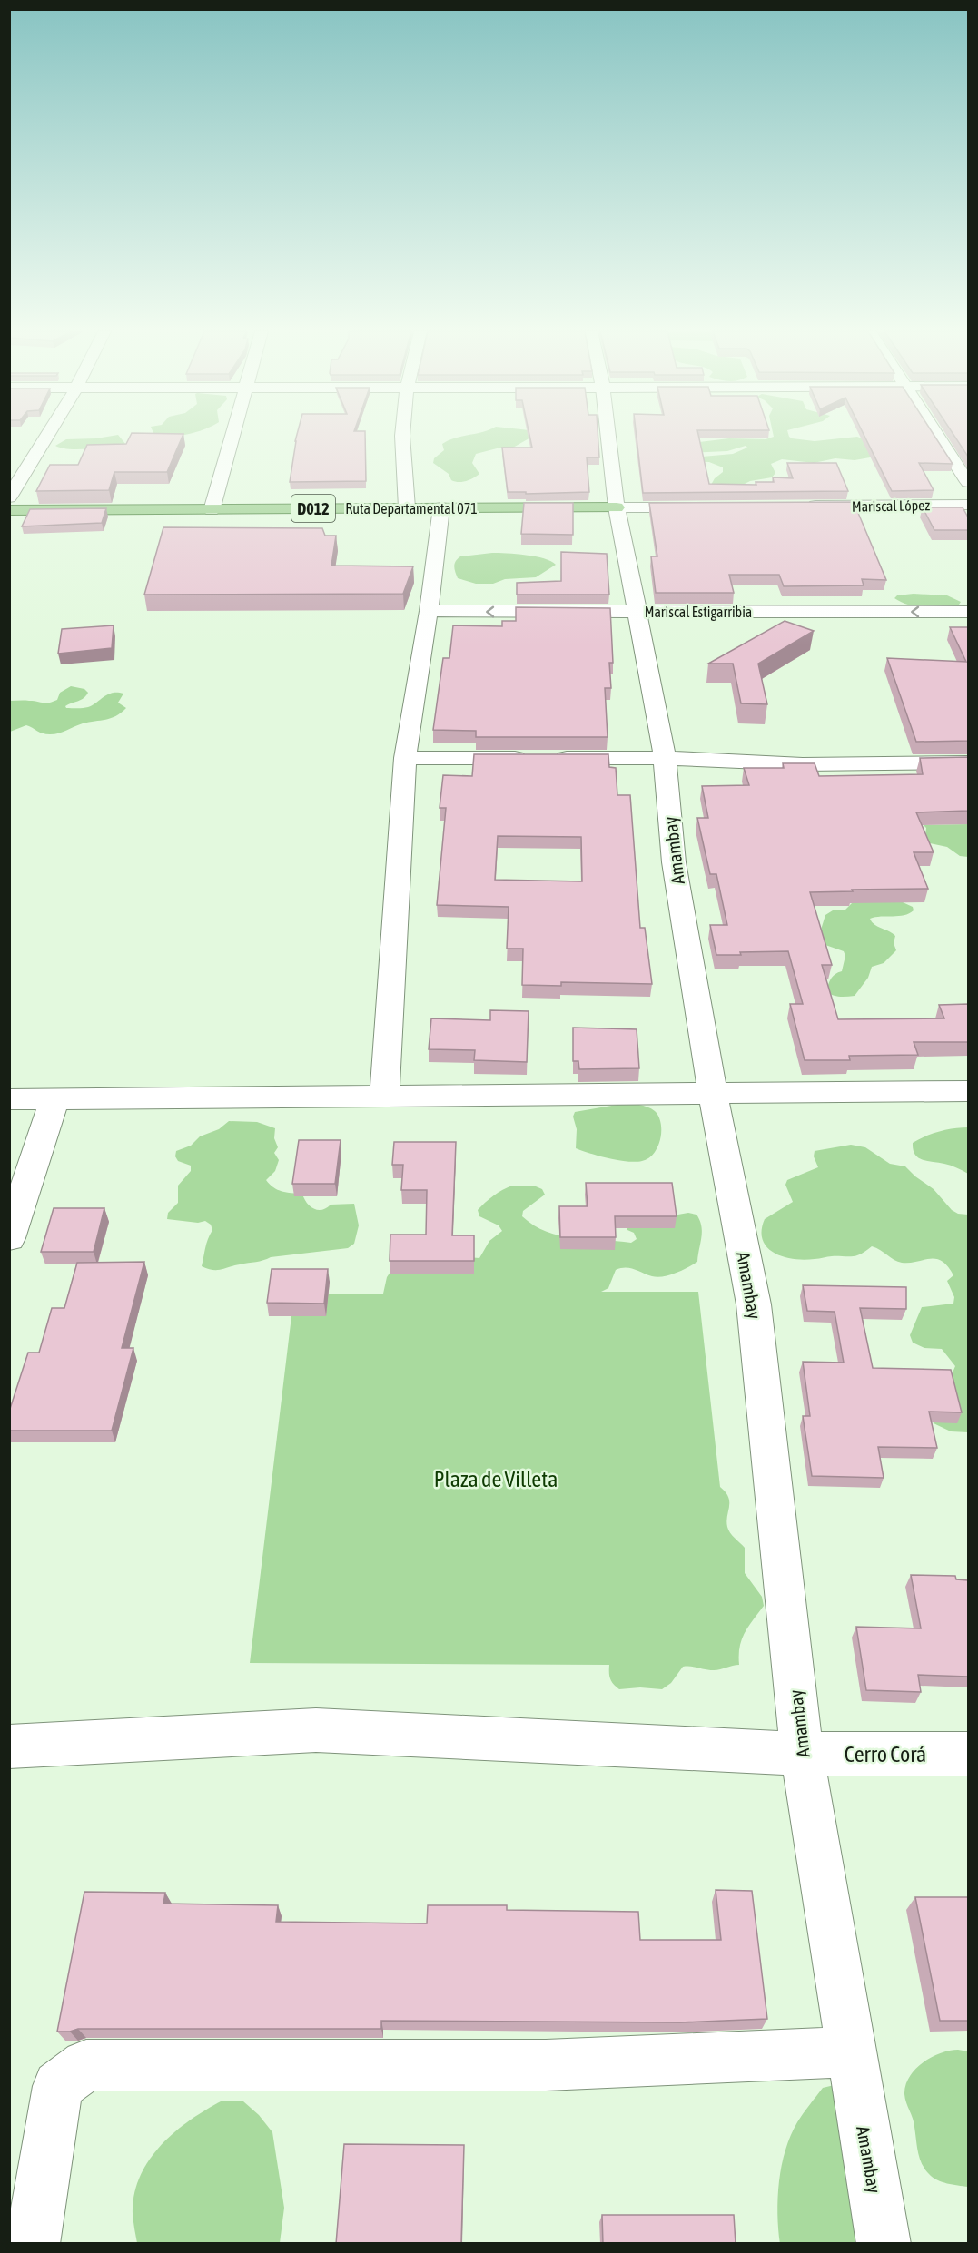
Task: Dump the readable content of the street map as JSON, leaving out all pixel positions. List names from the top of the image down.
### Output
{
  "streets": {
    "main road": ["D012", "Ruta Departamental 071"],
    "street": [
      "Mariscal López",
      "Mariscal Estigarribia",
      "Amambay",
      "Cerro Corá"
    ]
  },
  "crossings": [
    ["Ruta Departamental 071", "Amambay"],
    ["Mariscal Estigarribia", "Amambay"],
    ["Amambay", "Cerro Corá"]
  ],
  "parks": ["Plaza de Villeta"]
}
